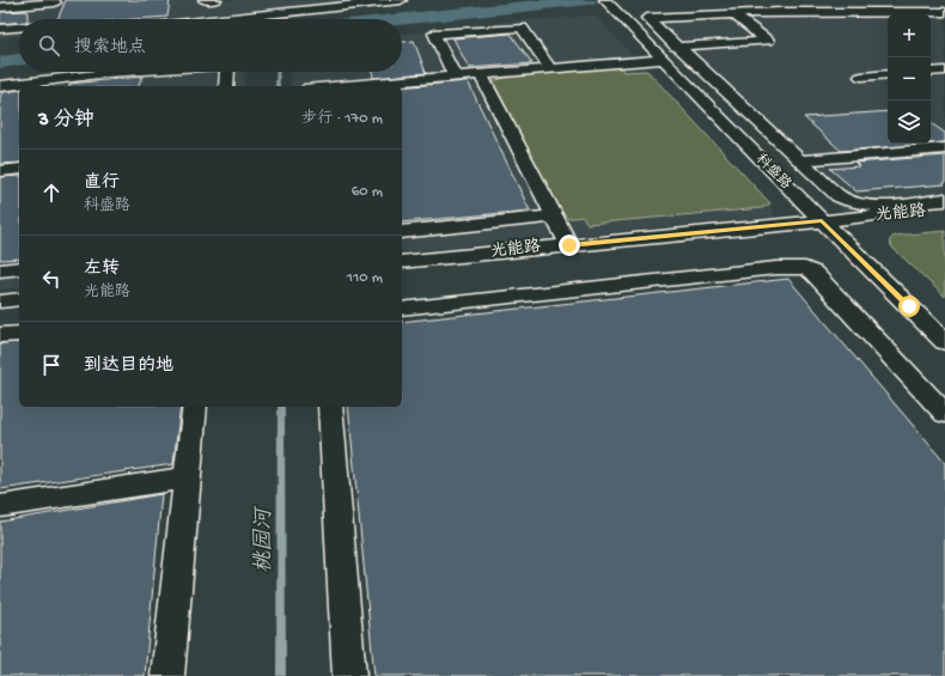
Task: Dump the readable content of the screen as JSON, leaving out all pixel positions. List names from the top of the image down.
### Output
{
  "streets": {
    "street": ["科盛路", "光能路"]
  },
  "crossings": [
    ["科盛路", "光能路"]
  ],
  "water": ["桃园河"],
  "page": {
    "map_buttons": ["+", "−"],
    "search": "搜索地点",
    "heading": ["3 分钟", "步行 · 170 m"],
    "list": [
      ["直行", "科盛路", "60 m"],
      ["左转", "光能路", "110 m"],
      "到达目的地"
    ]
  }
}
